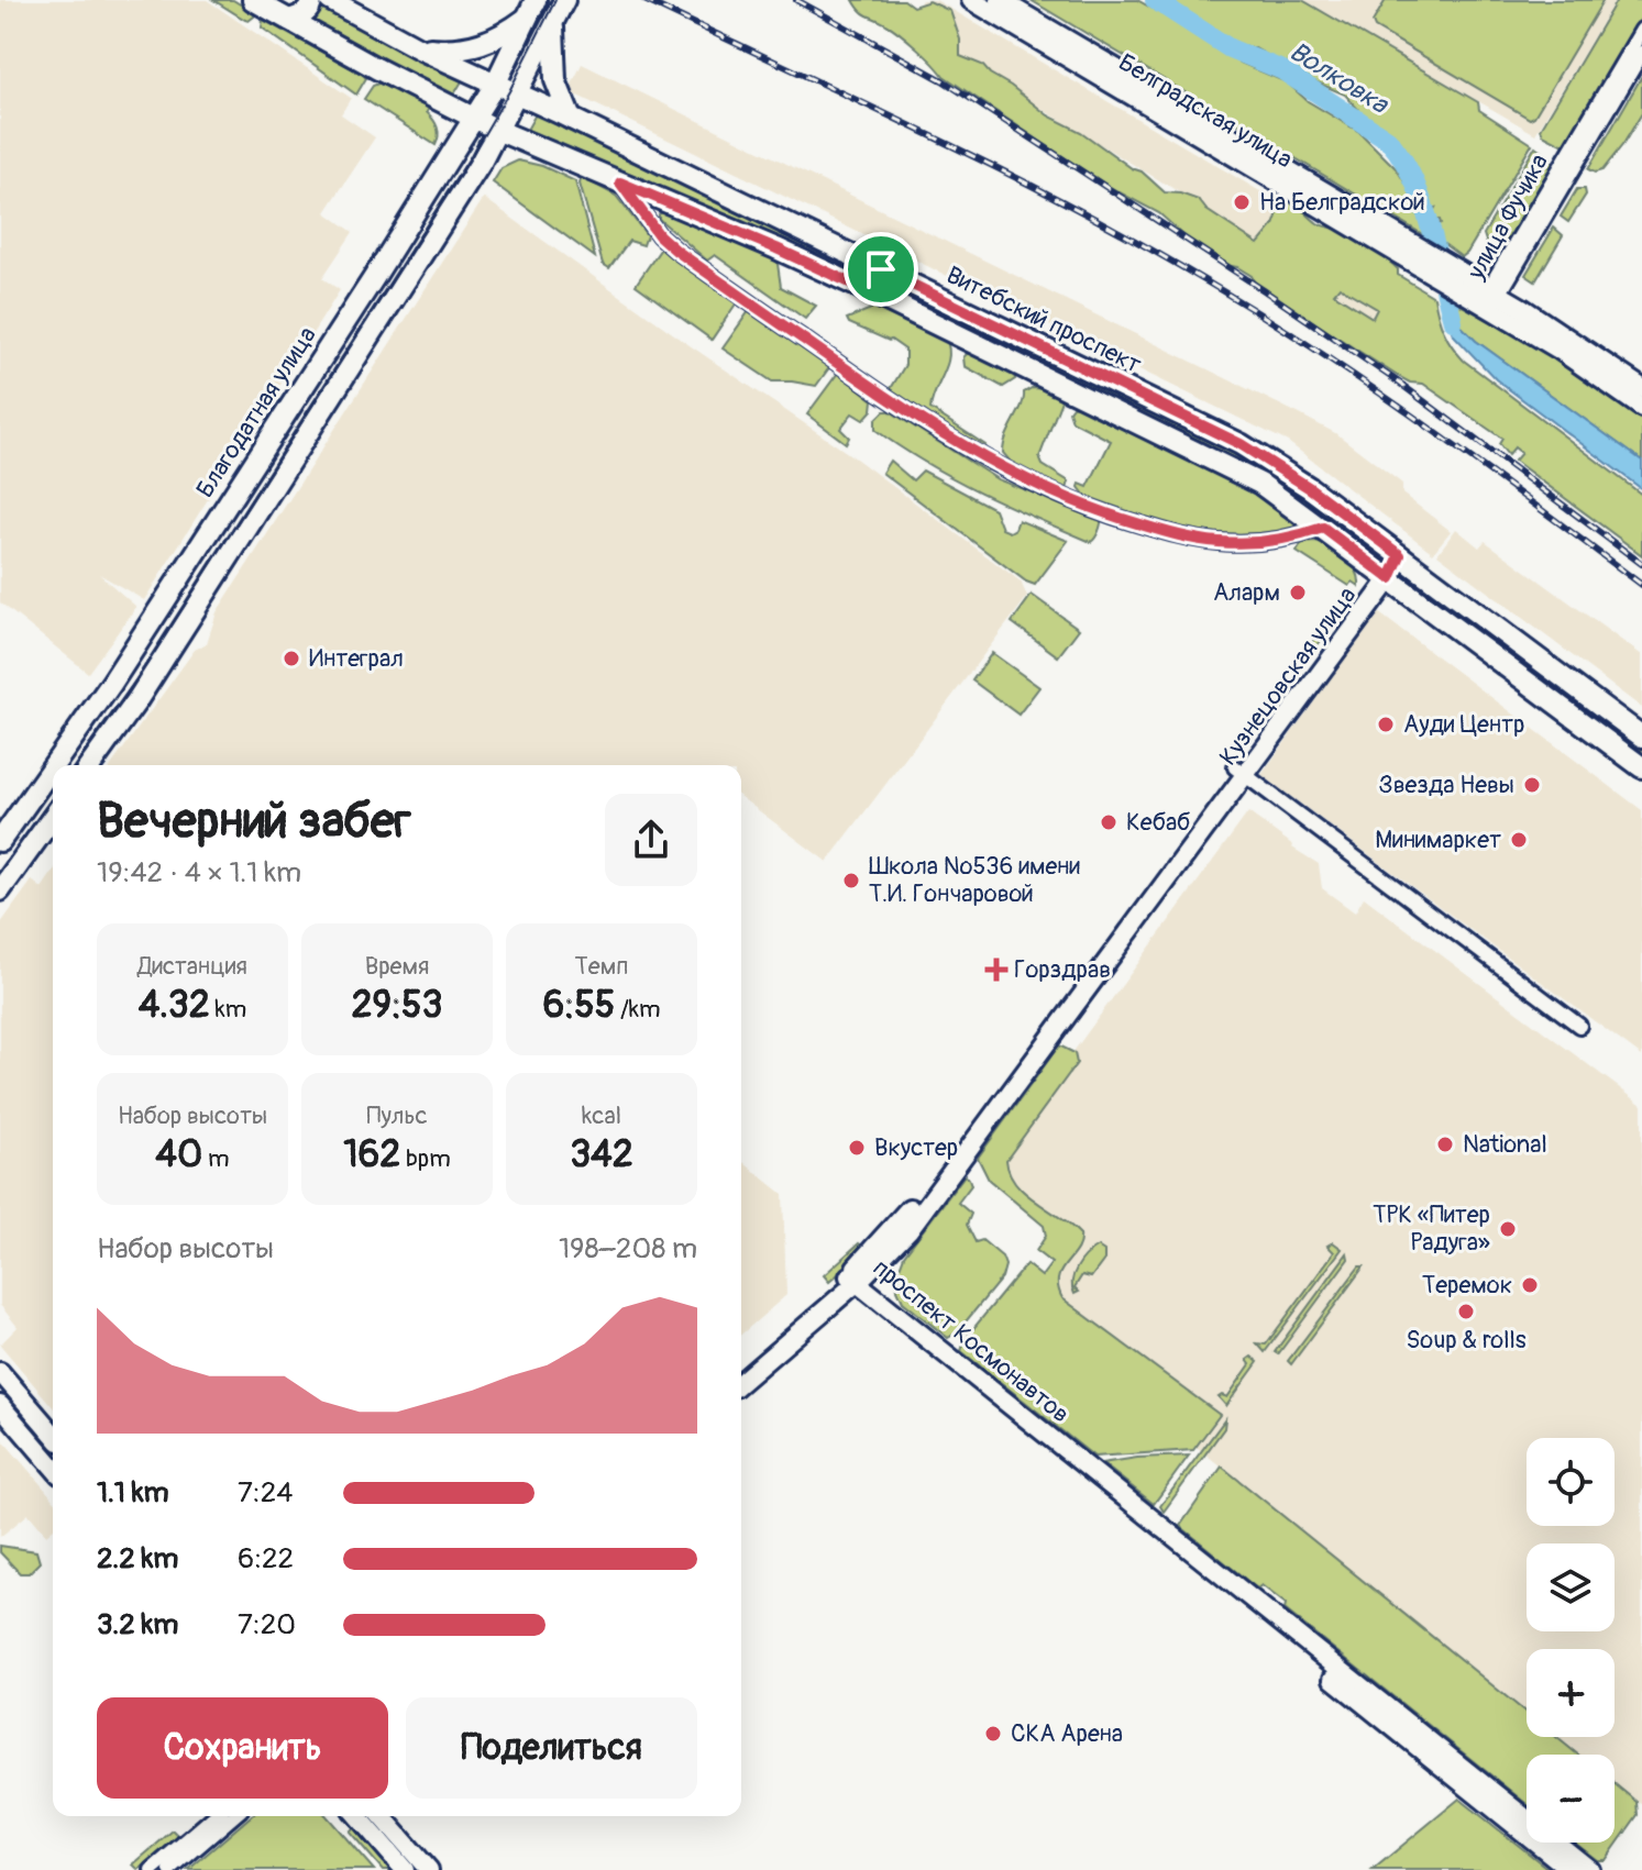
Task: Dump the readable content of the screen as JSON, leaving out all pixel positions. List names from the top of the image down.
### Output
{
  "streets": {
    "main road": ["Витебский проспект", "Благодатная улица"],
    "street": [
      "Белградская улица",
      "улица Фучика",
      "Кузнецовская улица",
      "проспект Космонавтов"
    ]
  },
  "crossings": [
    ["Белградская улица", "улица Фучика"],
    ["Витебский проспект", "Благодатная улица"],
    ["Витебский проспект", "Кузнецовская улица"],
    ["Кузнецовская улица", "проспект Космонавтов"]
  ],
  "water": ["Волковка"],
  "places": {
    "other": [
      "На Белградской",
      "Аларм",
      "Интеграл",
      "Ауди Центр",
      "Звезда Невы",
      "Кебаб",
      "Минимаркет",
      "Школа №536 имени Т.И. Гончаровой",
      "National",
      "Вкустер",
      "ТРК «Питер Радуга»",
      "Теремок",
      "Soup & rolls",
      "СКА Арена"
    ],
    "health": ["Горздрав"]
  },
  "page": {
    "heading": ["Вечерний забег", "19:42 · 4 × 1.1 km"],
    "stats": [
      ["Дистанция", "4.32 km"],
      ["Время", "29:53"],
      ["Темп", "6:55 /km"],
      ["Набор высоты", "40 m"],
      ["Пульс", "162 bpm"],
      ["kcal", "342"]
    ],
    "chart": ["Набор высоты", "198–208 m"],
    "map_buttons": ["+", "−"],
    "list": [
      {
        "name": "1.1 km",
        "note": "7:24"
      },
      {
        "name": "2.2 km",
        "note": "6:22"
      },
      {
        "name": "3.2 km",
        "note": "7:20"
      }
    ],
    "buttons": ["Сохранить", "Поделиться"]
  }
}
